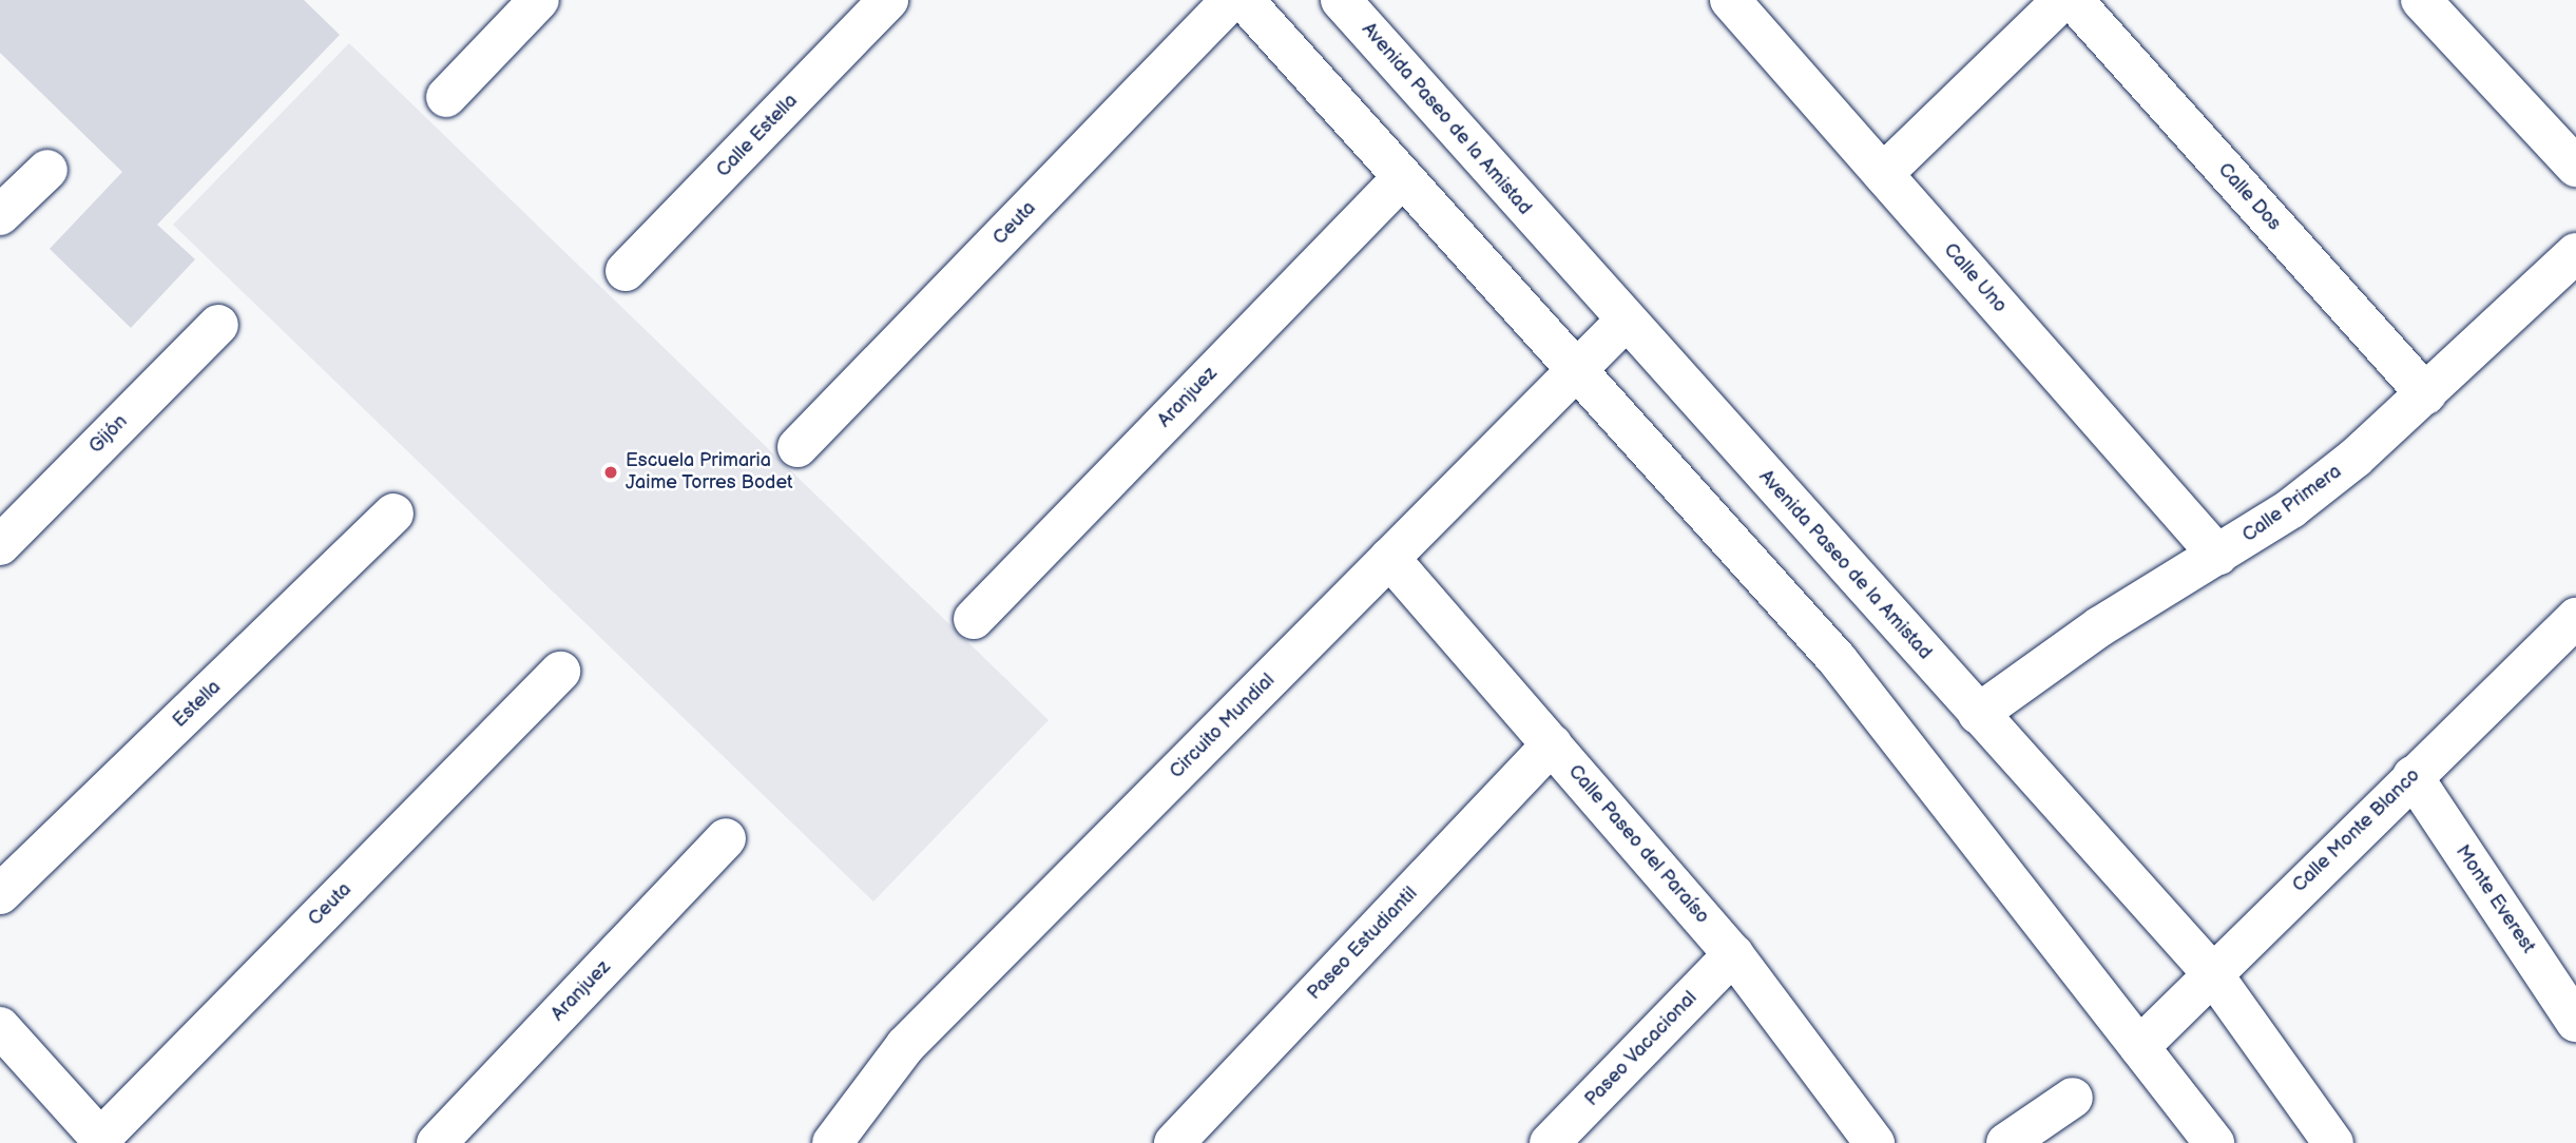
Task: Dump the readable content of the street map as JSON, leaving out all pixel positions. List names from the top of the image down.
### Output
{
  "streets": {
    "street": [
      "Avenida Paseo de la Amistad",
      "Calle Estella",
      "Calle Dos",
      "Ceuta",
      "Calle Uno",
      "Aranjuez",
      "Gijón",
      "Calle Primera",
      "Estella",
      "Circuito Mundial",
      "Calle Monte Blanco",
      "Calle Paseo del Paraíso",
      "Monte Everest",
      "Paseo Estudiantil",
      "Paseo Vacacional"
    ]
  },
  "crossings": [
    ["Avenida Paseo de la Amistad", "Calle Primera"],
    ["Avenida Paseo de la Amistad", "Circuito Mundial"],
    ["Avenida Paseo de la Amistad", "Calle Monte Blanco"],
    ["Calle Dos", "Calle Primera"],
    ["Calle Uno", "Calle Primera"],
    ["Circuito Mundial", "Calle Paseo del Paraíso"],
    ["Calle Monte Blanco", "Monte Everest"],
    ["Calle Paseo del Paraíso", "Paseo Estudiantil"],
    ["Calle Paseo del Paraíso", "Paseo Vacacional"]
  ],
  "places": ["Escuela Primaria Jaime Torres Bodet"]
}
